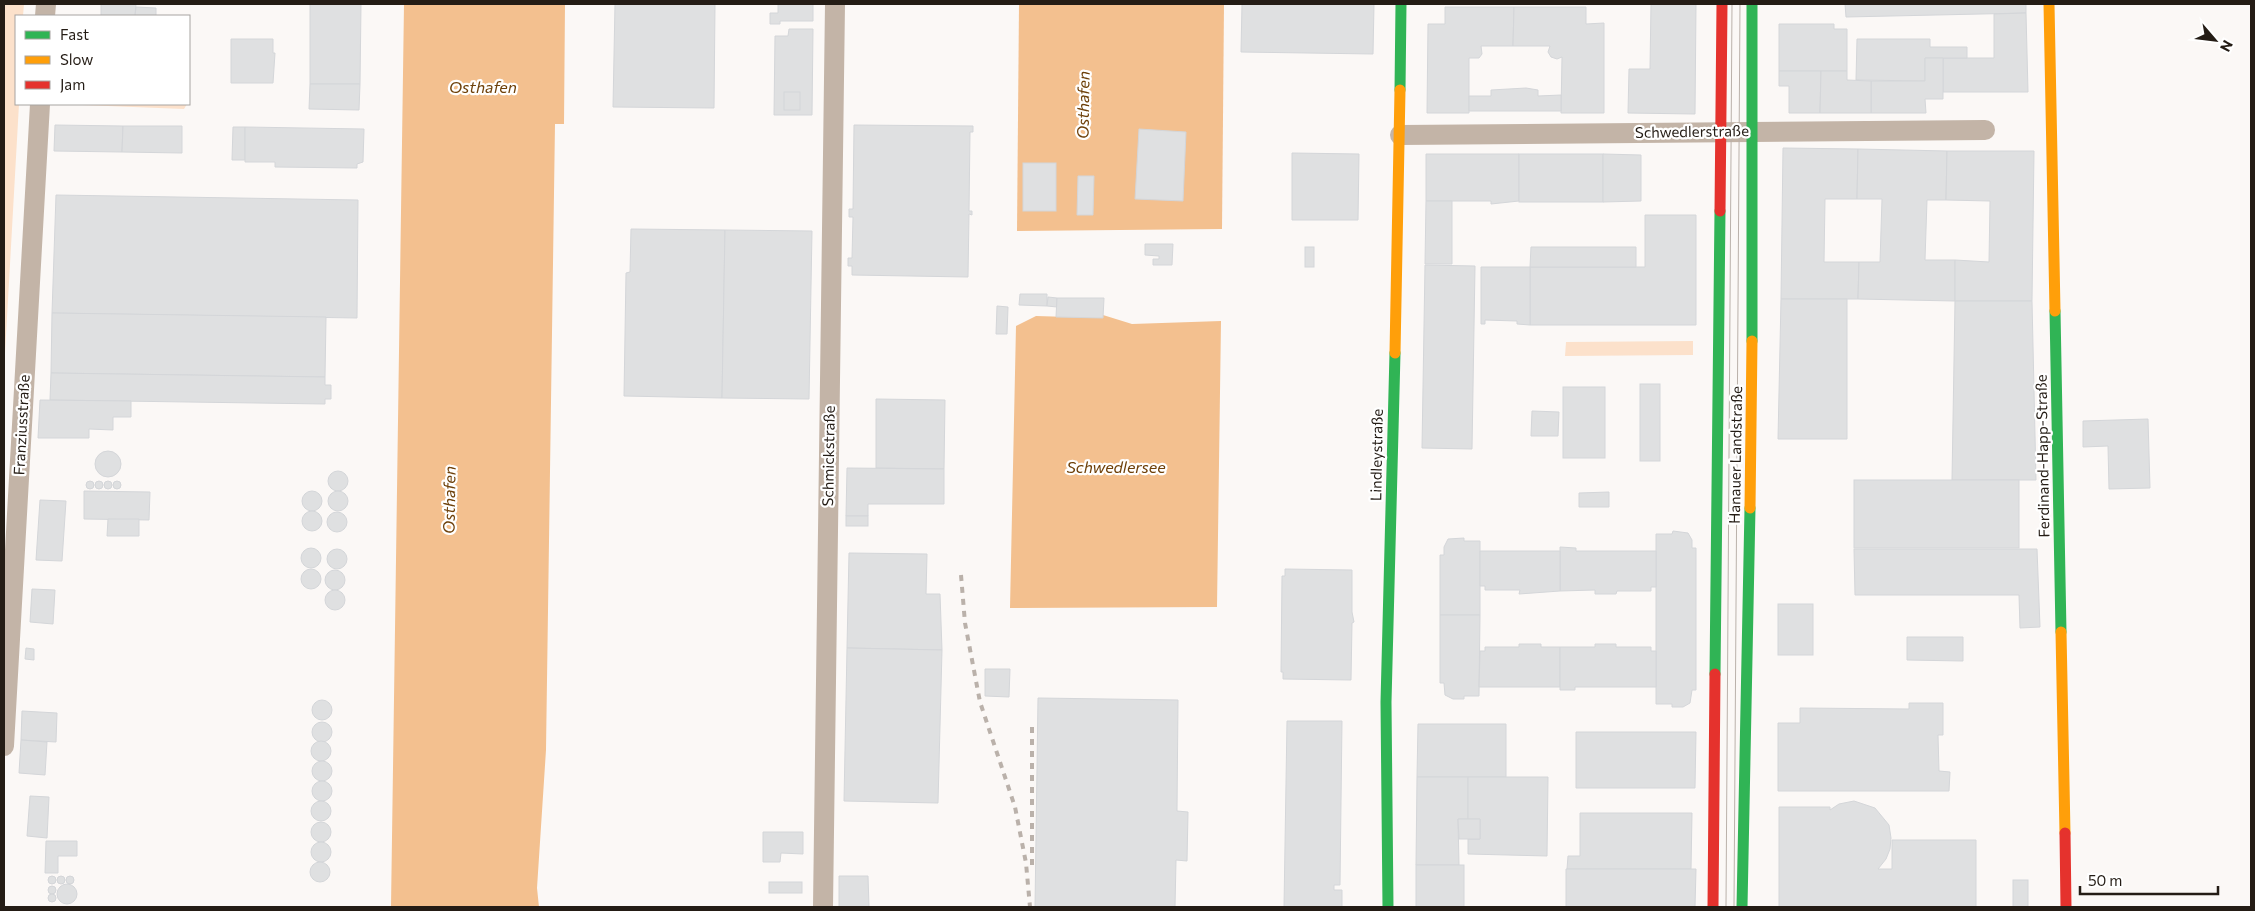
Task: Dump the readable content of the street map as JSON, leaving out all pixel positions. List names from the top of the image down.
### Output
{
  "streets": {
    "main road": ["Lindleystraße", "Hanauer Landstraße", "Ferdinand-Happ-Straße"],
    "street": ["Schwedlerstraße", "Franziusstraße", "Schmickstraße"]
  },
  "crossings": [
    ["Schwedlerstraße", "Lindleystraße"],
    ["Schwedlerstraße", "Hanauer Landstraße"]
  ],
  "water": ["Osthafen", "Schwedlersee"],
  "legend": ["Fast", "Slow", "Jam"],
  "scale_bar": "50 m",
  "north": "bottom right"
}
